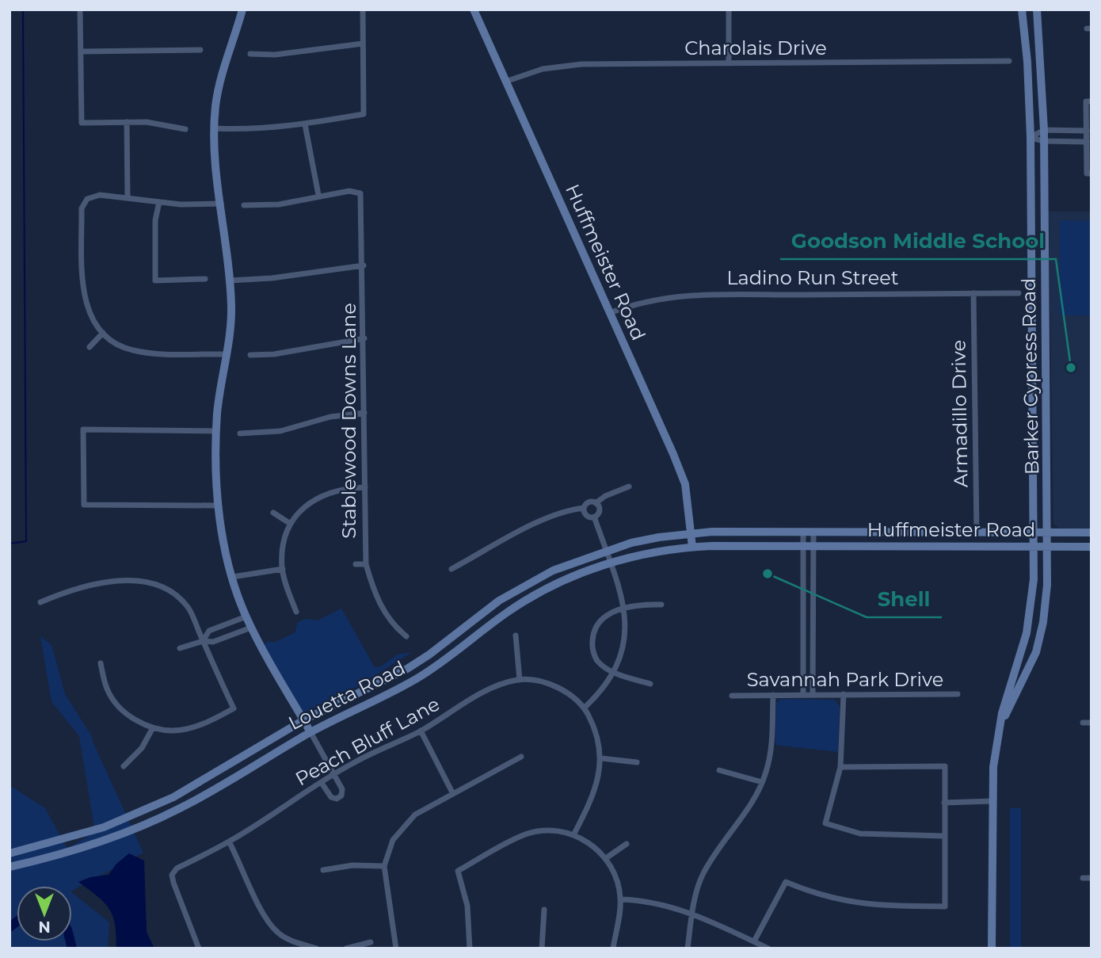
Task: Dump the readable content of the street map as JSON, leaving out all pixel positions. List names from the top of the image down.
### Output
{
  "streets": {
    "main road": ["Huffmeister Road", "Barker Cypress Road", "Louetta Road"],
    "street": [
      "Charolais Drive",
      "Ladino Run Street",
      "Armadillo Drive",
      "Stablewood Downs Lane",
      "Savannah Park Drive",
      "Peach Bluff Lane"
    ]
  },
  "crossings": [
    ["Charolais Drive", "Huffmeister Road"],
    ["Huffmeister Road", "Ladino Run Street"],
    ["Huffmeister Road", "Barker Cypress Road"],
    ["Huffmeister Road", "Armadillo Drive"],
    ["Huffmeister Road", "Louetta Road"],
    ["Ladino Run Street", "Armadillo Drive"]
  ],
  "places": ["Goodson Middle School", "Shell"],
  "north": "bottom"
}
